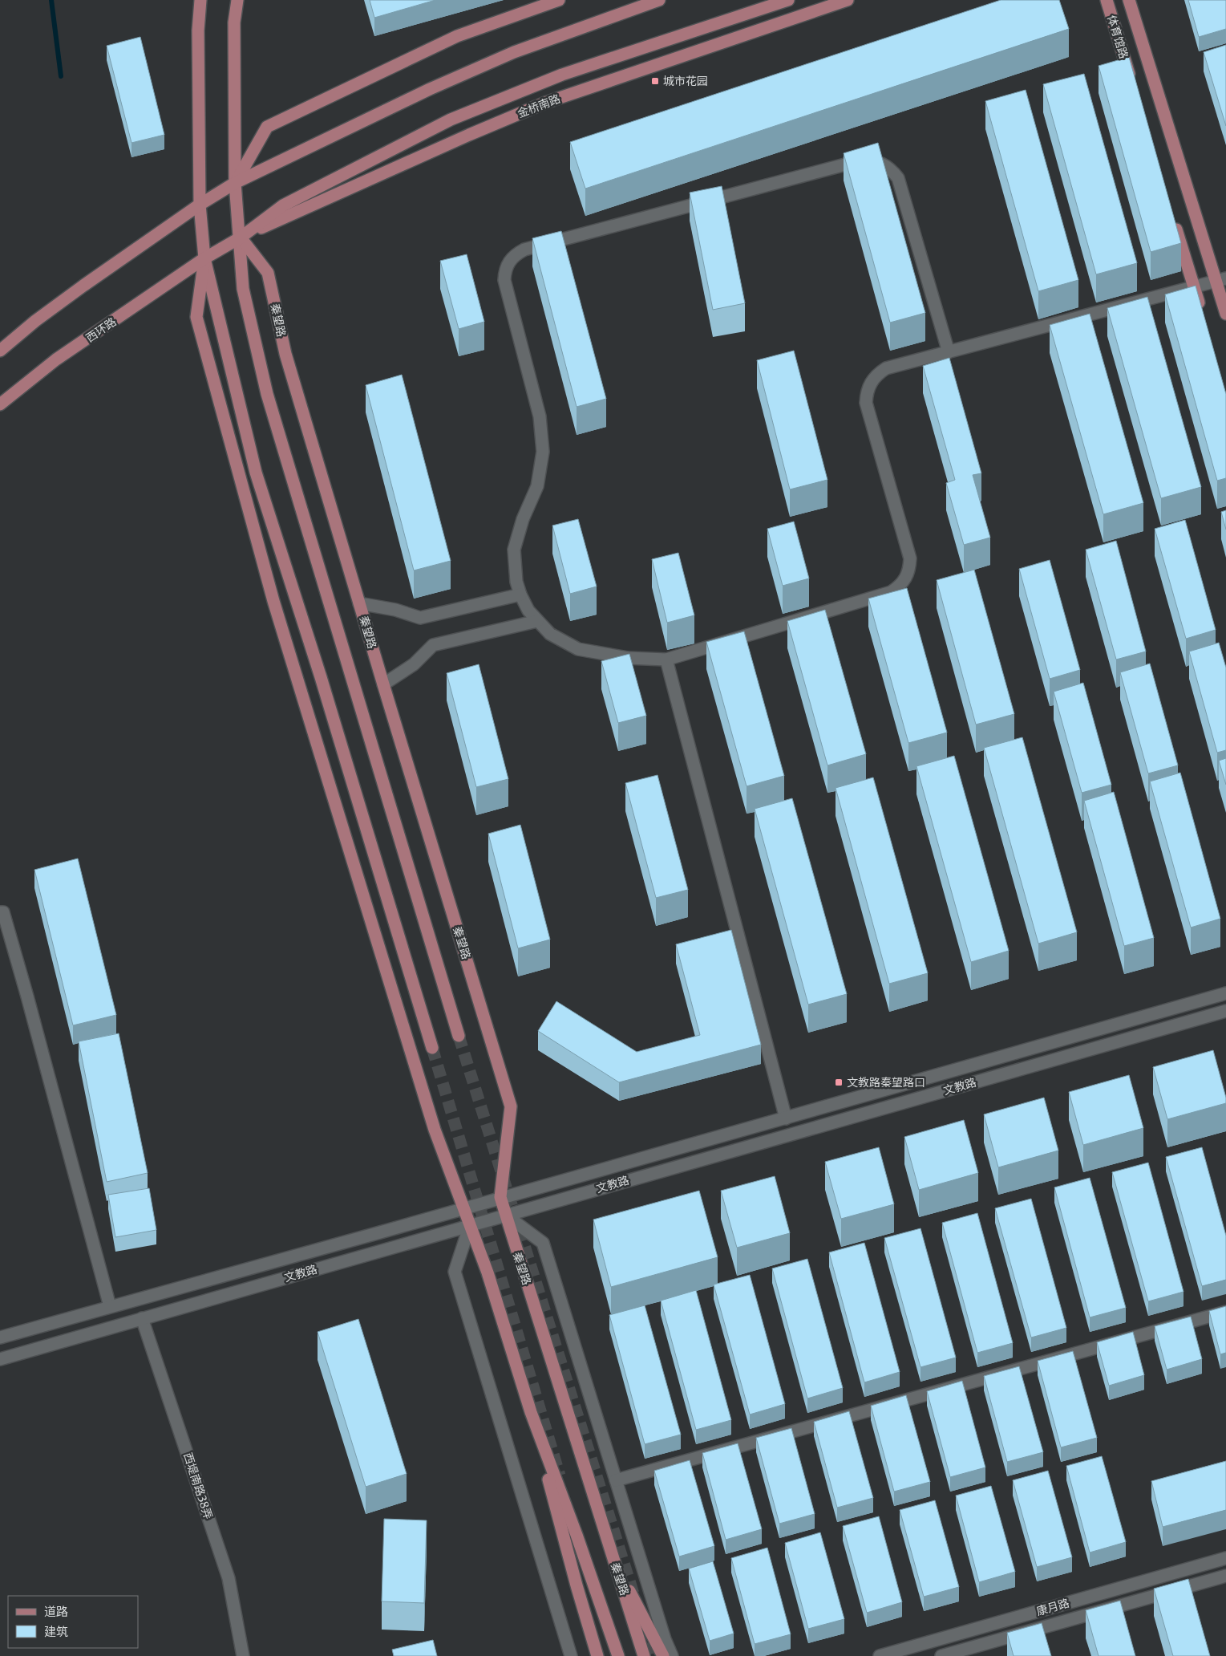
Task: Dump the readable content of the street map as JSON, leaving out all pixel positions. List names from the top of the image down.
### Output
{
  "streets": {
    "main road": [
      "体育馆路",
      "金桥南路",
      "秦望路",
      "西环路"
    ],
    "street": ["文教路", "西堤南路38弄", "康月路"]
  },
  "crossings": [
    ["金桥南路", "秦望路"],
    ["金桥南路", "西环路"],
    ["秦望路", "文教路"],
    ["文教路", "西堤南路38弄"]
  ],
  "places": {
    "transit": ["城市花园", "文教路秦望路口"]
  },
  "legend": ["道路", "建筑"]
}
